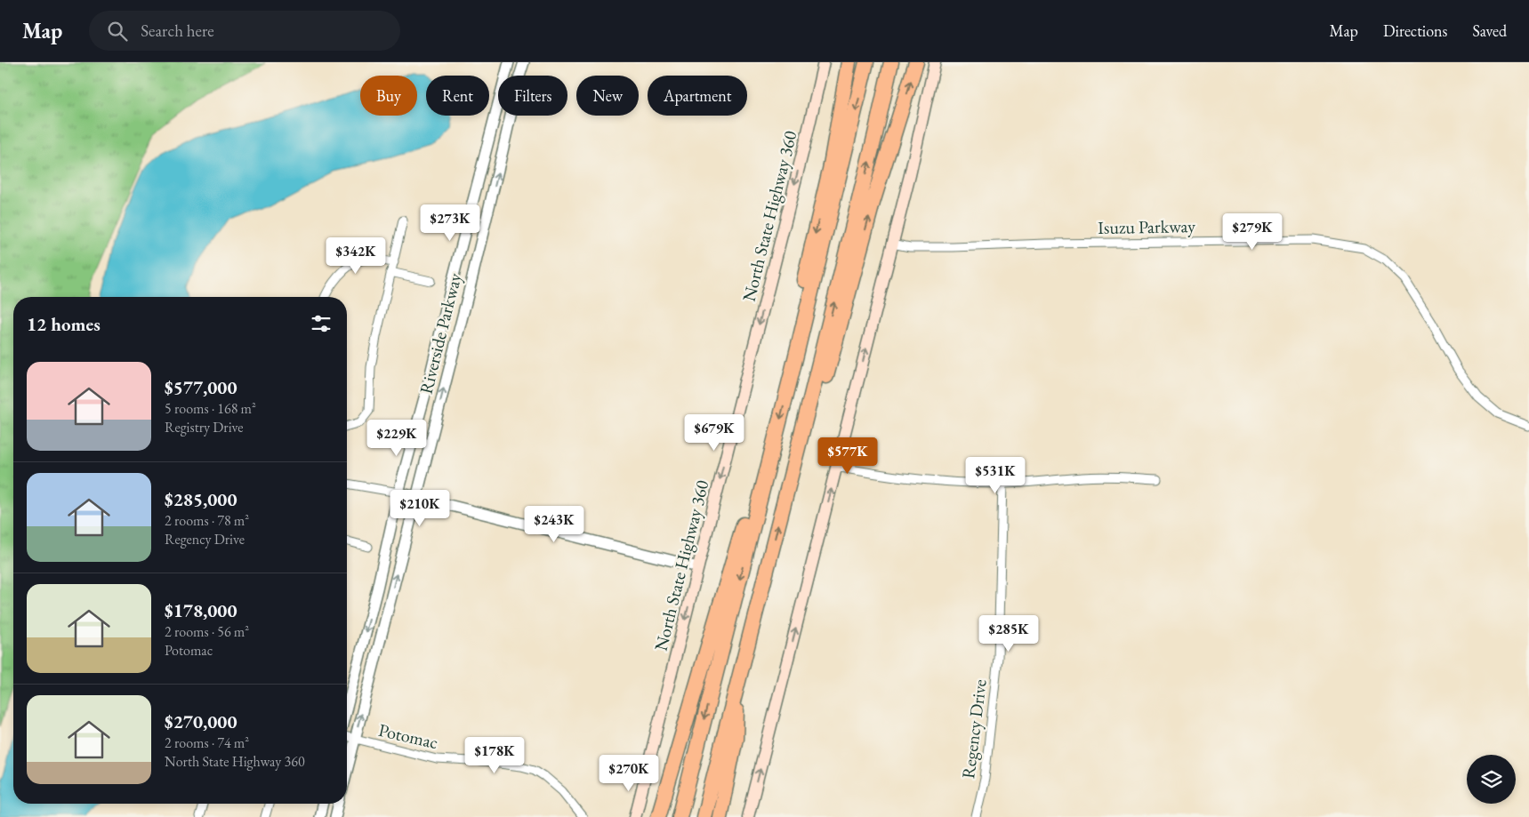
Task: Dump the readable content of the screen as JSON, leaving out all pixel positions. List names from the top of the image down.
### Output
{
  "streets": {
    "main road": ["North State Highway 360"],
    "street": [
      "Isuzu Parkway",
      "Riverside Parkway",
      "Regency Drive",
      "Potomac"
    ]
  },
  "crossings": [
    ["Riverside Parkway", "Potomac"]
  ],
  "one_way": ["North State Highway 360"],
  "page": {
    "header": "Map",
    "search": "Search here",
    "nav": ["Map", "Directions", "Saved"],
    "chip": [
      "Buy",
      "Rent",
      "Filters",
      "New",
      "Apartment"
    ],
    "price": [
      "$273K",
      "$279K",
      "$342K",
      "$679K",
      "$229K",
      "$577K",
      "$531K",
      "$210K",
      "$243K",
      "$285K",
      "$178K",
      "$270K"
    ],
    "heading": "12 homes",
    "list": [
      {
        "name": "$577,000",
        "note": "5 rooms · 168 m² · Registry Drive"
      },
      {
        "name": "$285,000",
        "note": "2 rooms · 78 m² · Regency Drive"
      },
      {
        "name": "$178,000",
        "note": "2 rooms · 56 m² · Potomac"
      },
      {
        "name": "$270,000",
        "note": "2 rooms · 74 m² · North State Highway 360"
      }
    ]
  }
}
